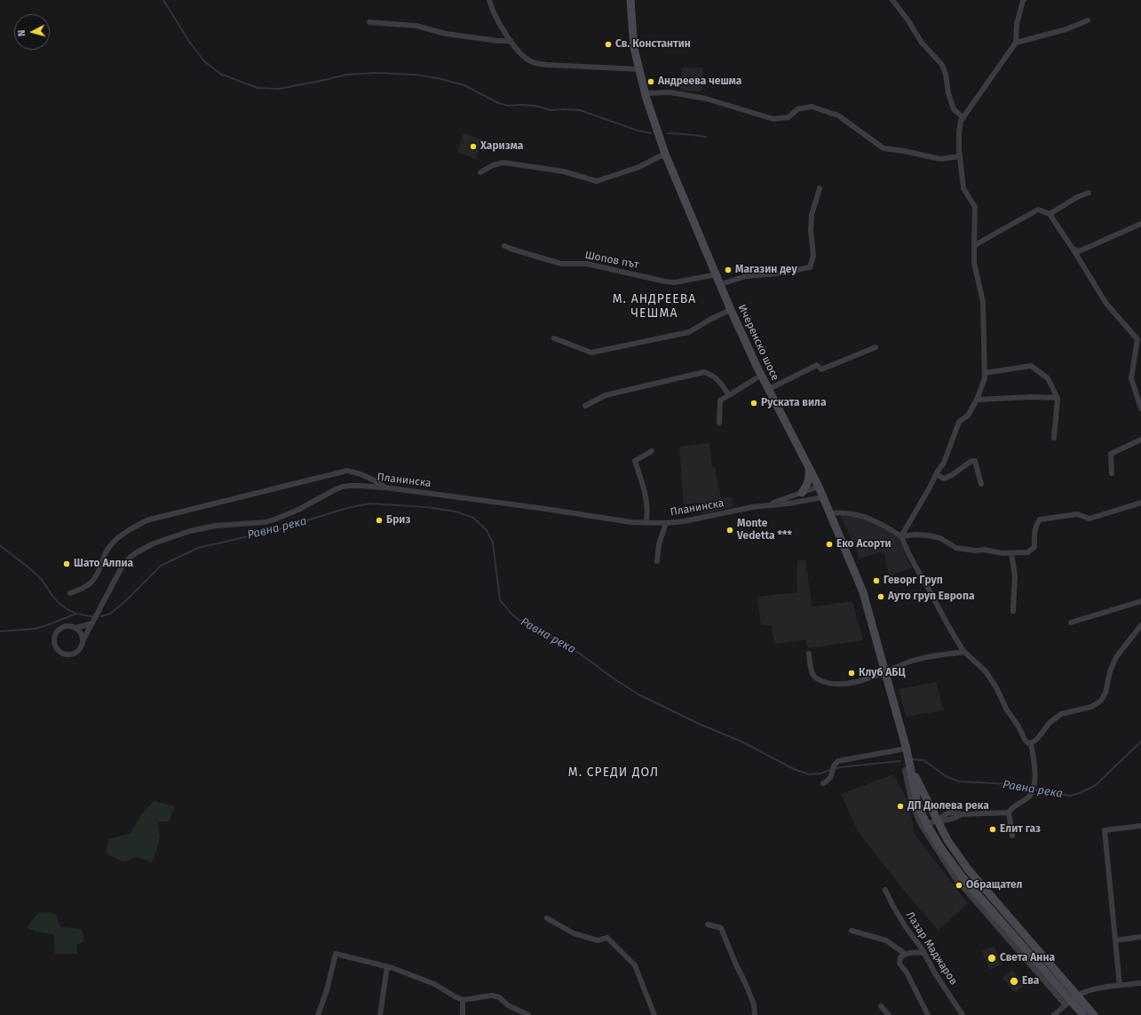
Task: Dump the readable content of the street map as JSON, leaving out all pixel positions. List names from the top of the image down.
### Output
{
  "streets": {
    "street": [
      "Шопов път",
      "Ичеренско шосе",
      "Планинска",
      "Лазар Маджаров"
    ]
  },
  "crossings": [
    ["Шопов път", "Ичеренско шосе"]
  ],
  "districts": ["М. АНДРЕЕВА ЧЕШМА", "М. СРЕДИ ДОЛ"],
  "water": ["Равна река"],
  "places": [
    "Св. Константин",
    "Андреева чешма",
    "Харизма",
    "Магазин деу",
    "Руската вила",
    "Бриз",
    "Monte Vedetta ***",
    "Еко Асорти",
    "Шато Алпиа",
    "Геворг Груп",
    "Ауто груп Европа",
    "Клуб АБЦ",
    "ДП Дюлева река",
    "Елит газ",
    "Обращател",
    "Света Анна",
    "Ева"
  ],
  "north": "left"
}
